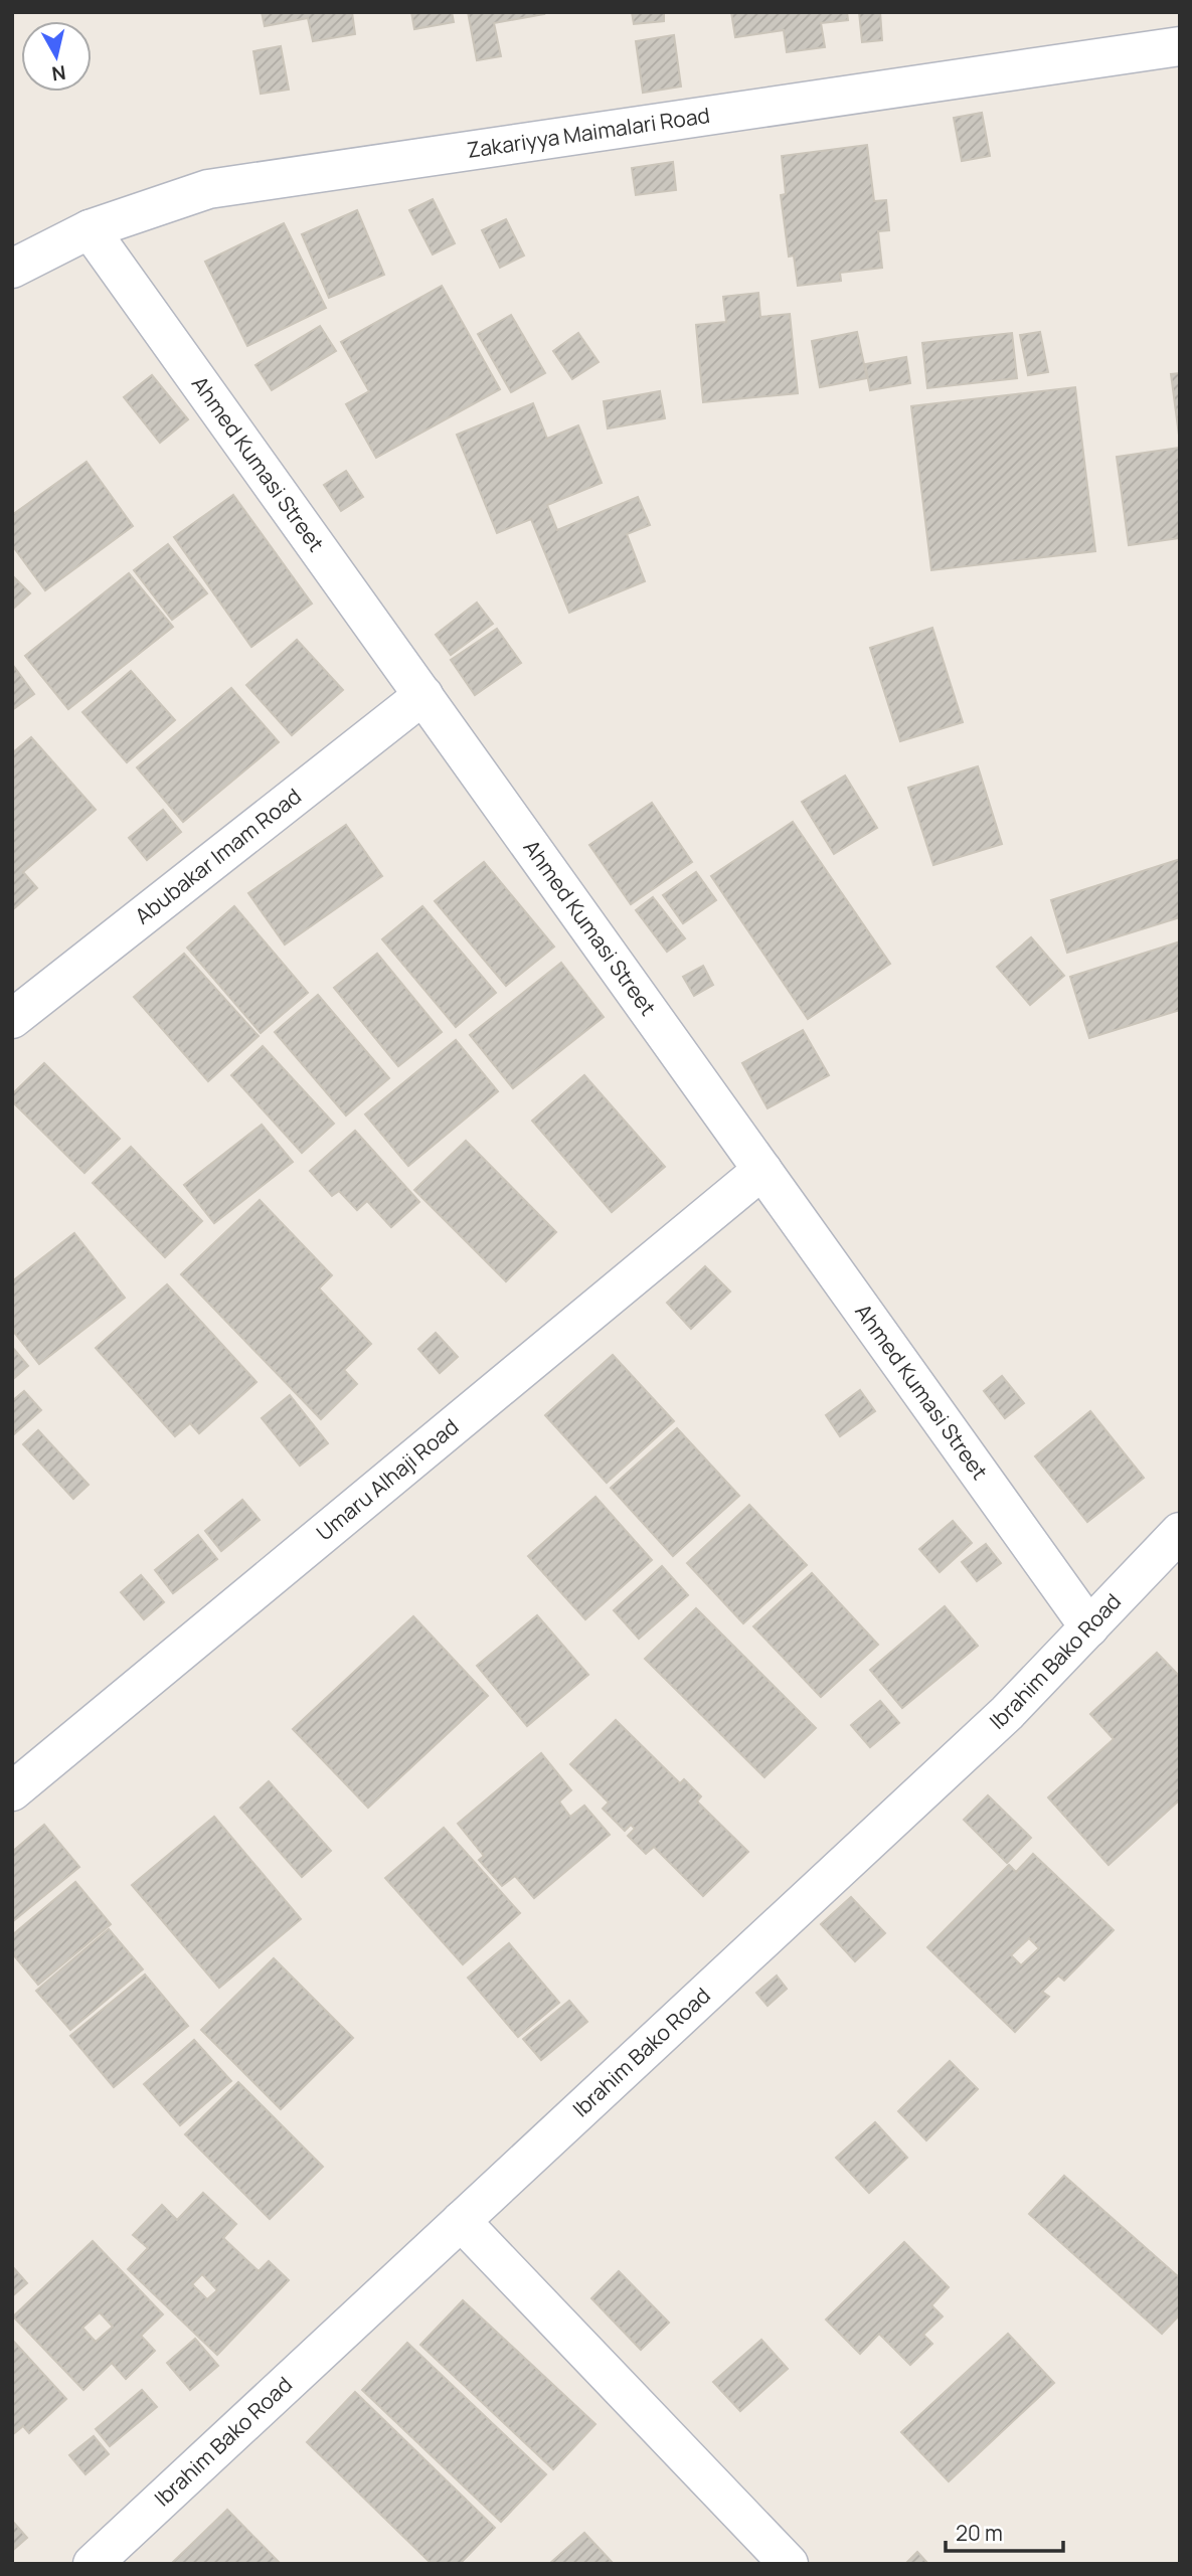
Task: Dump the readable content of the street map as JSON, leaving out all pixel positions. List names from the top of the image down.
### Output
{
  "streets": {
    "street": [
      "Zakariyya Maimalari Road",
      "Ahmed Kumasi Street",
      "Abubakar Imam Road",
      "Umaru Alhaji Road",
      "Ibrahim Bako Road"
    ]
  },
  "crossings": [
    ["Zakariyya Maimalari Road", "Ahmed Kumasi Street"],
    ["Ahmed Kumasi Street", "Abubakar Imam Road"],
    ["Ahmed Kumasi Street", "Umaru Alhaji Road"],
    ["Ahmed Kumasi Street", "Ibrahim Bako Road"]
  ],
  "scale_bar": "20 m",
  "north": "bottom"
}
